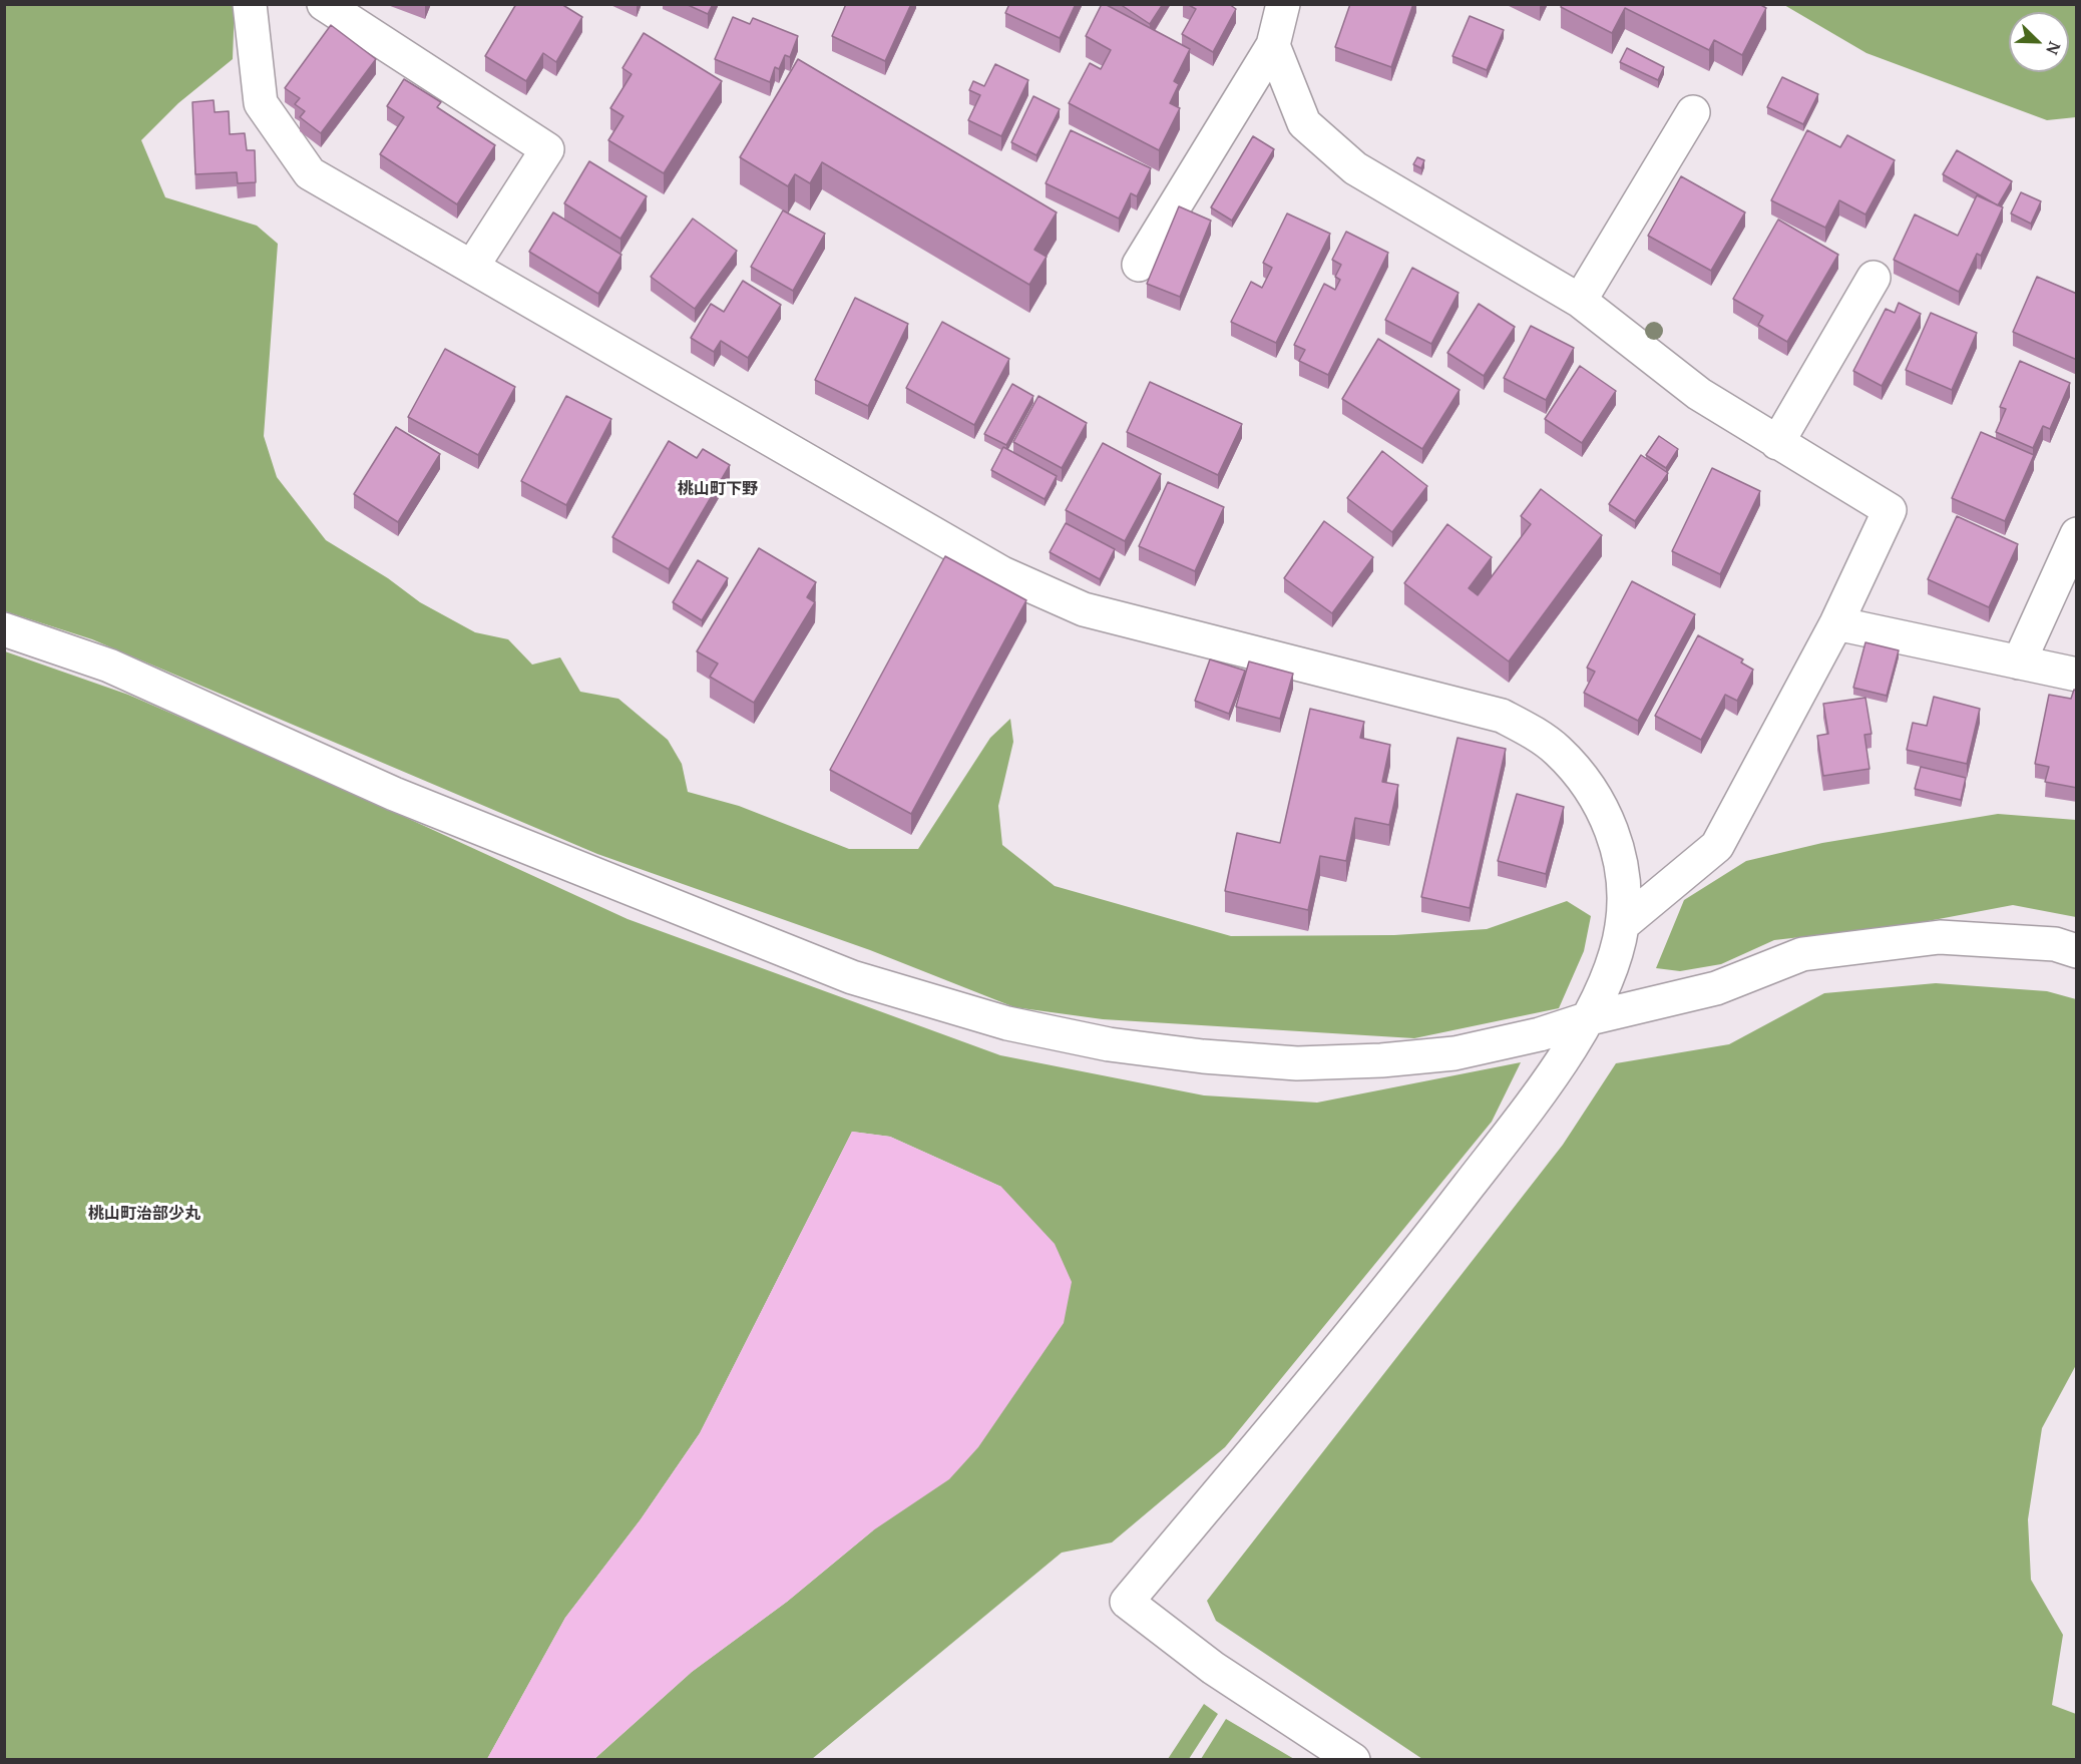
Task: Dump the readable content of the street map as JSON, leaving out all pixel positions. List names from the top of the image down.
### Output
{
  "districts": ["桃山町下野", "桃山町治部少丸"],
  "north": "bottom right"
}
